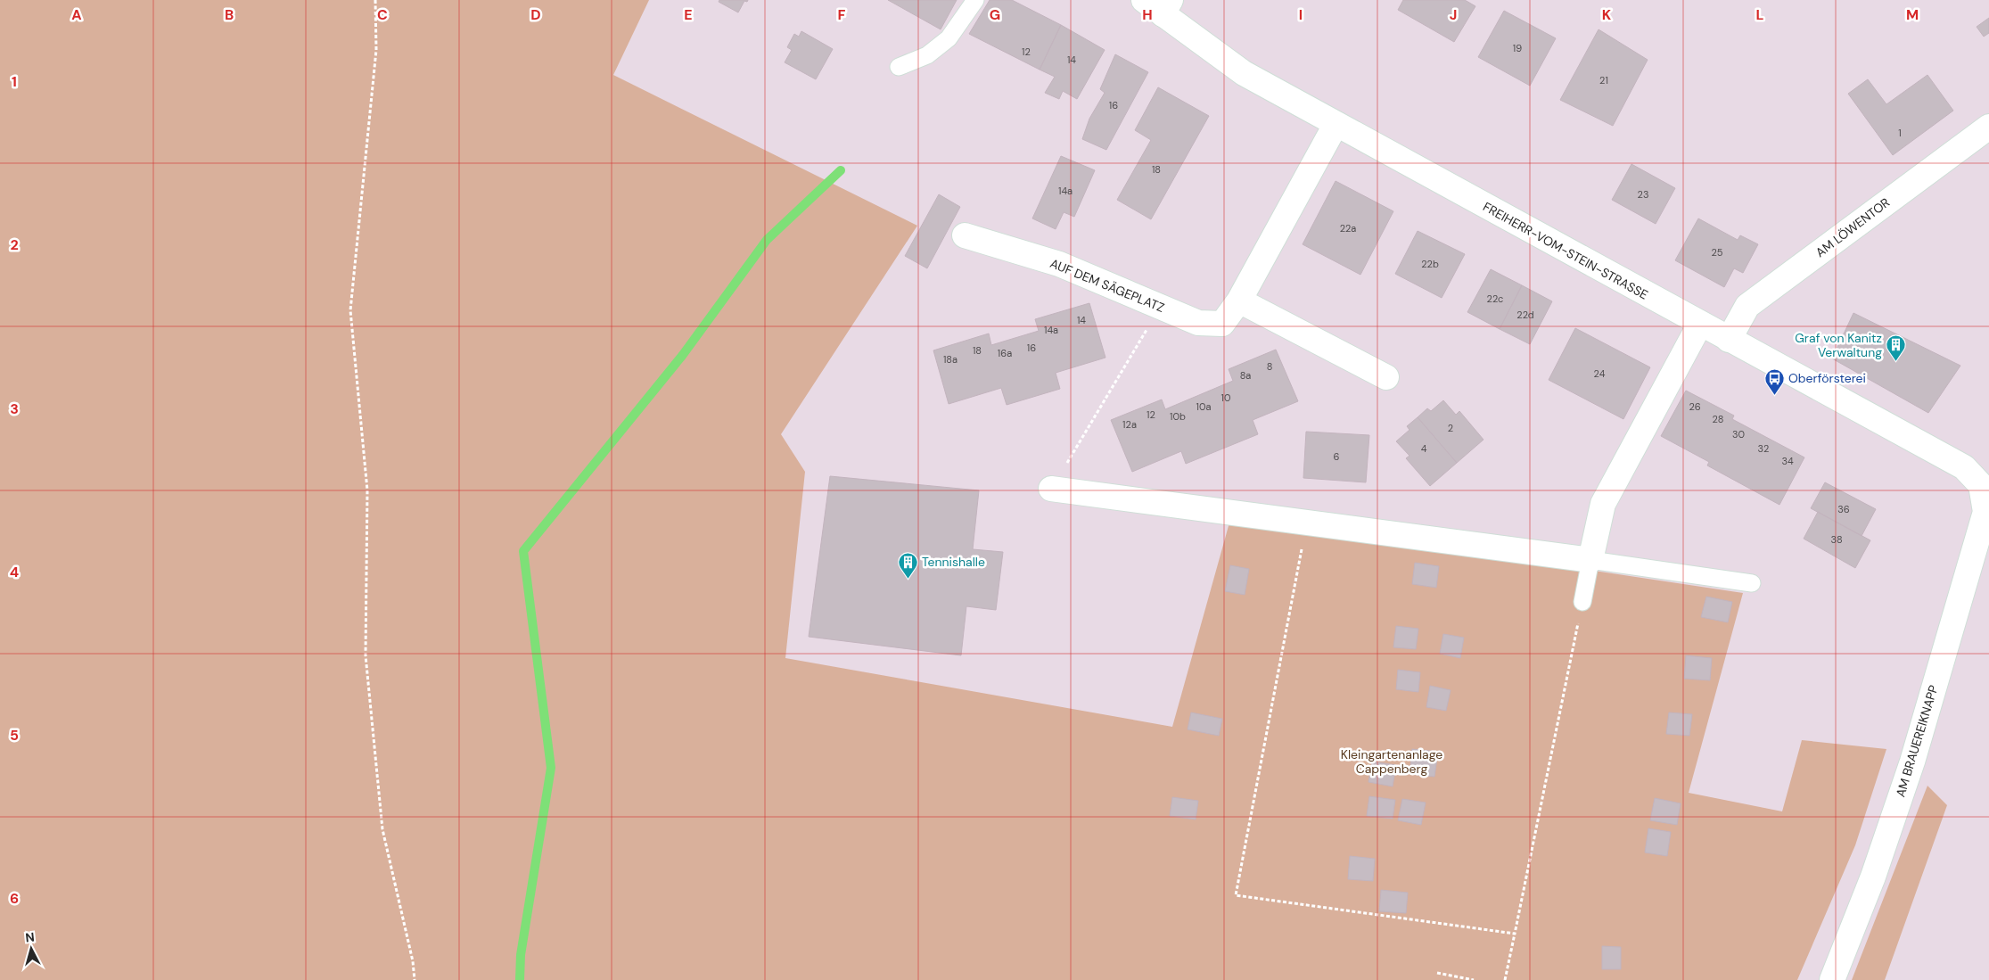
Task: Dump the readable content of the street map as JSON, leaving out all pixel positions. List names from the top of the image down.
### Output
{
  "streets": {
    "street": [
      "AM LÖWENTOR",
      "FREIHERR-VOM-STEIN-STRASSE",
      "AUF DEM SÄGEPLATZ",
      "AM BRAUEREIKNAPP"
    ]
  },
  "crossings": [
    ["AM LÖWENTOR", "FREIHERR-VOM-STEIN-STRASSE"],
    ["FREIHERR-VOM-STEIN-STRASSE", "AUF DEM SÄGEPLATZ"],
    ["FREIHERR-VOM-STEIN-STRASSE", "AM BRAUEREIKNAPP"]
  ],
  "parks": ["Kleingartenanlage Cappenberg"],
  "places": {
    "building": ["Graf von Kanitz Verwaltung", "Tennishalle"],
    "bus stop": ["Oberförsterei"]
  },
  "house_numbers": [
    "19",
    "12",
    "14",
    "21",
    "16",
    "1",
    "18",
    "14a",
    "23",
    "22a",
    "25",
    "22b",
    "22c",
    "22d",
    "14",
    "14a",
    "16",
    "18",
    "16a",
    "18a",
    "8",
    "24",
    "8a",
    "10",
    "10a",
    "26",
    "12",
    "10b",
    "28",
    "12a",
    "2",
    "30",
    "4",
    "32",
    "6",
    "34",
    "36",
    "38"
  ],
  "north": "top",
  "grid": {
    "columns": [
      "A",
      "B",
      "C",
      "D",
      "E",
      "F",
      "G",
      "H",
      "I",
      "J",
      "K",
      "L",
      "M"
    ],
    "rows": [
      "1",
      "2",
      "3",
      "4",
      "5",
      "6"
    ]
  }
}
